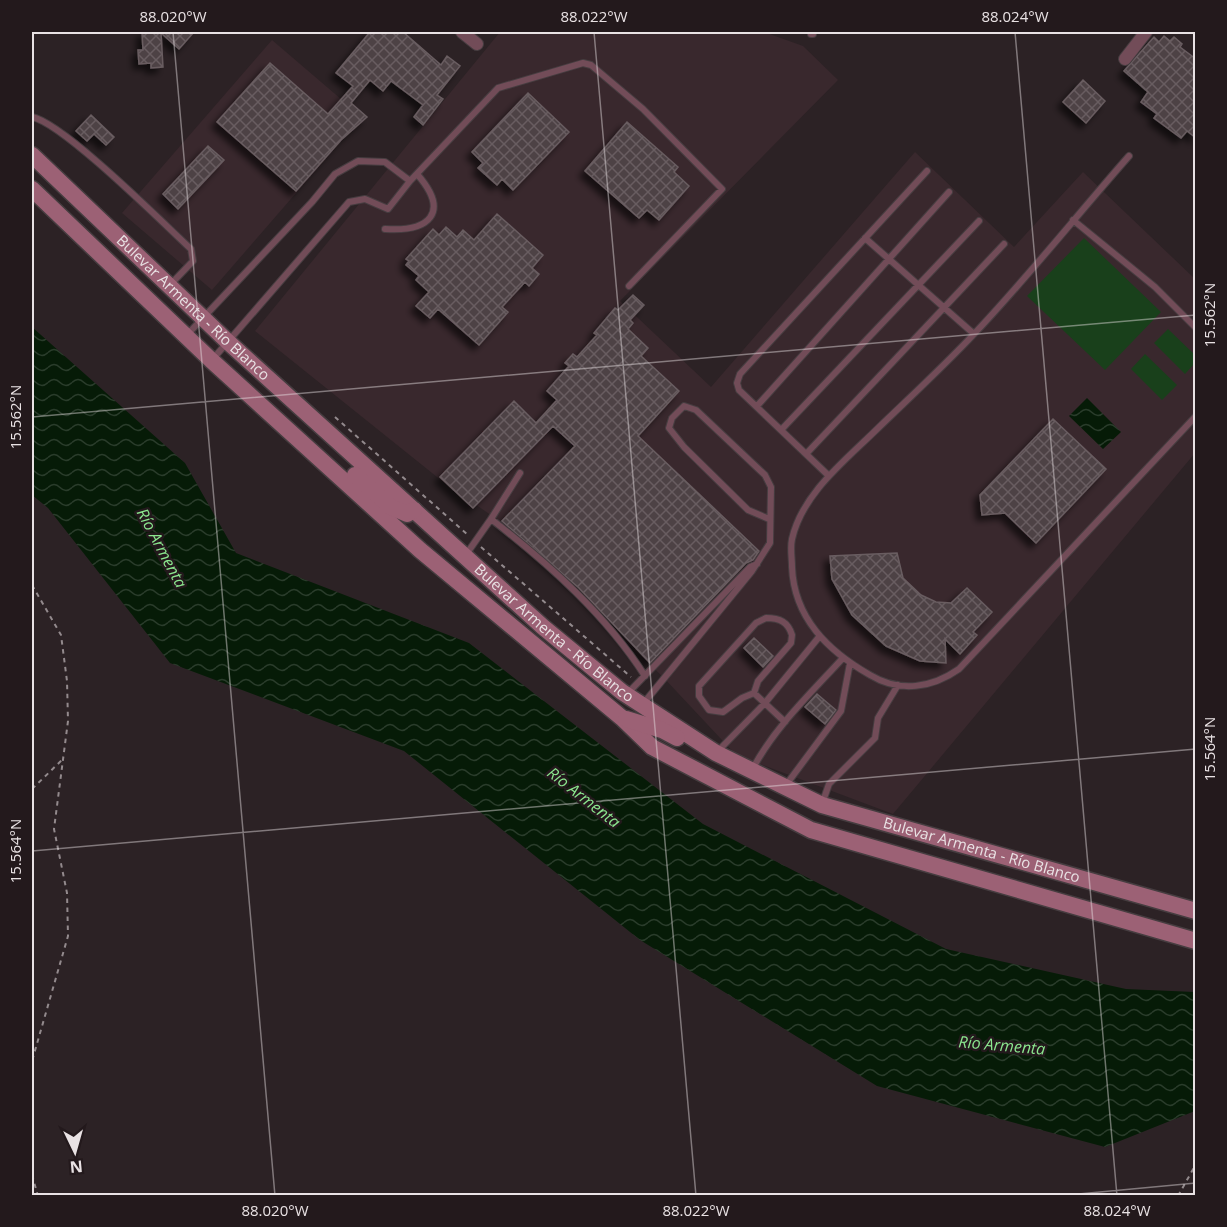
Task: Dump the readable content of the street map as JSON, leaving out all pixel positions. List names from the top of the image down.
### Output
{
  "streets": {
    "main road": ["Bulevar Armenta - Río Blanco"]
  },
  "water": ["Río Armenta"],
  "north": "bottom",
  "coordinates": [
    "88.020°W",
    "88.022°W",
    "88.024°W",
    "15.562°N",
    "15.564°N"
  ]
}
